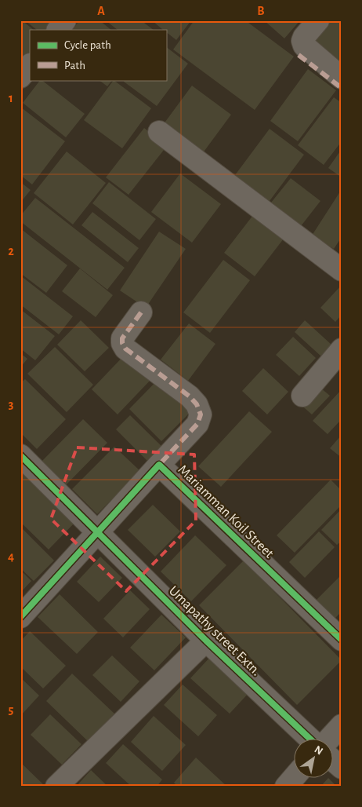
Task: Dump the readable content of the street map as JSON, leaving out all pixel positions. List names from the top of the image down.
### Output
{
  "streets": {
    "street": ["Mariamman Koil Street", "Umapathy street Extn."]
  },
  "crossings": [
    ["Mariamman Koil Street", "Umapathy street Extn."]
  ],
  "legend": ["Cycle path", "Path"],
  "north": "top right",
  "grid": {
    "columns": ["A", "B"],
    "rows": [
      "1",
      "2",
      "3",
      "4",
      "5"
    ]
  }
}
